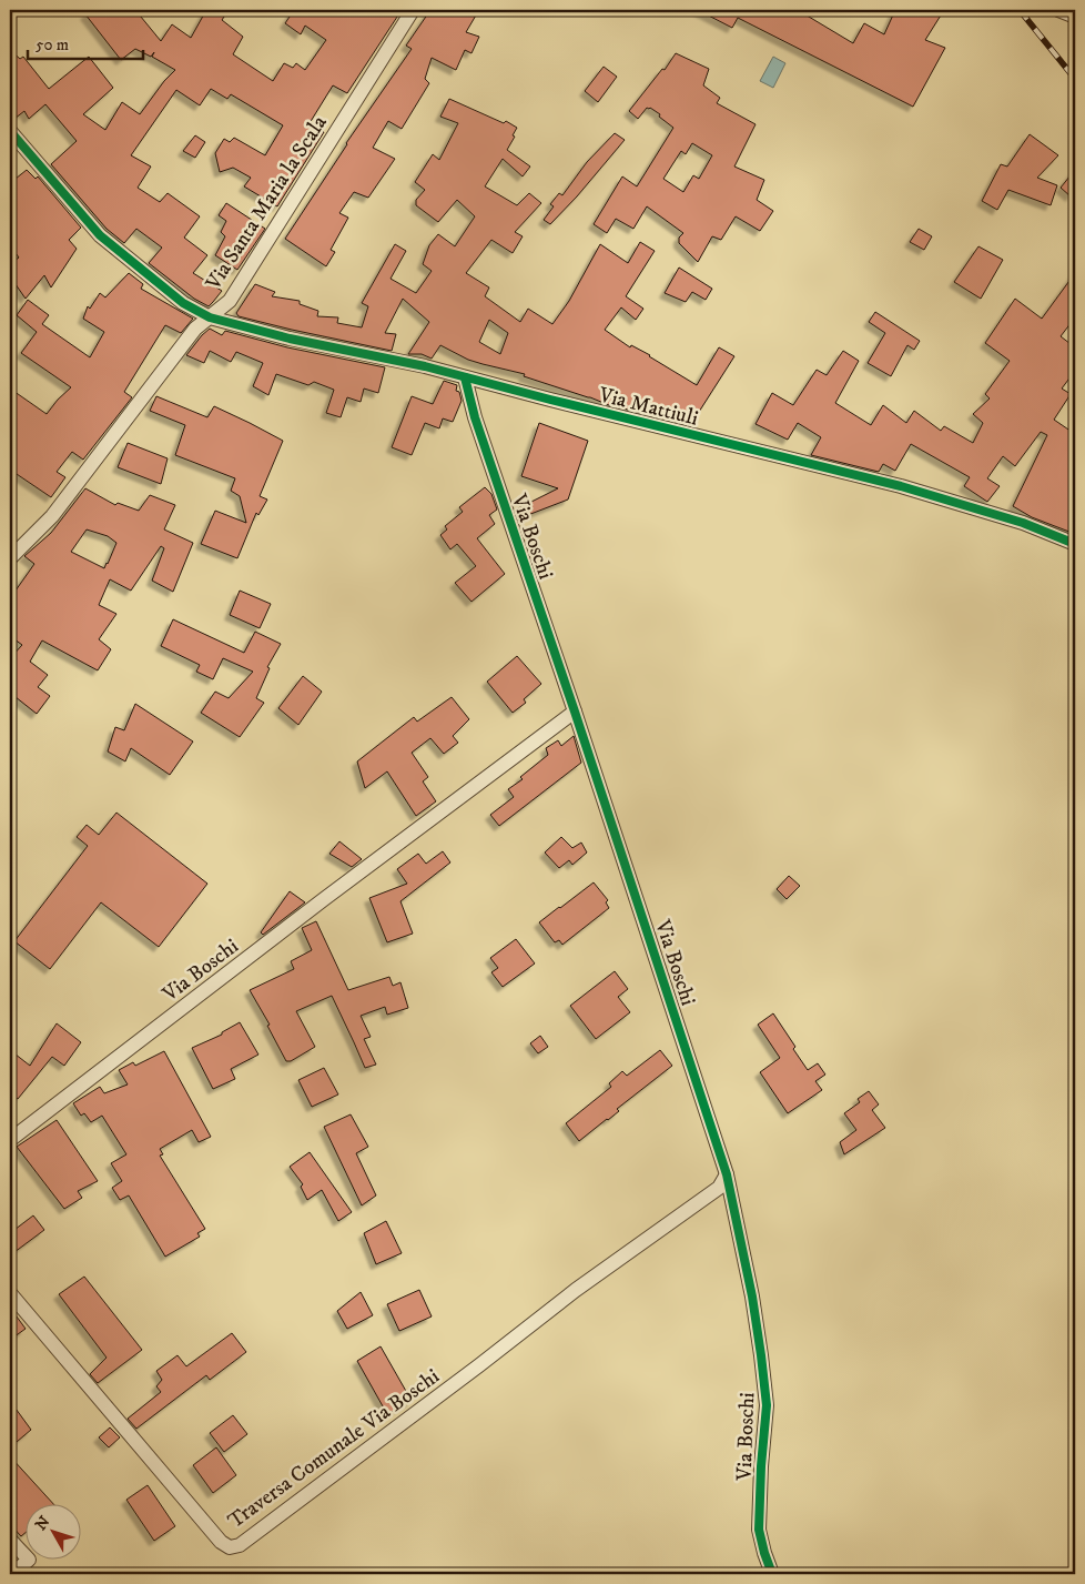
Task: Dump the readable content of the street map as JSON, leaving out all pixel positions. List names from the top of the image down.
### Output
{
  "streets": {
    "street": [
      "Via Santa Maria la Scala",
      "Via Mattiuli",
      "Via Boschi",
      "Traversa Comunale Via Boschi"
    ]
  },
  "crossings": [
    ["Via Santa Maria la Scala", "Via Mattiuli"],
    ["Via Mattiuli", "Via Boschi"],
    ["Via Boschi", "Traversa Comunale Via Boschi"]
  ],
  "scale_bar": "50 m",
  "north": "top left"
}
